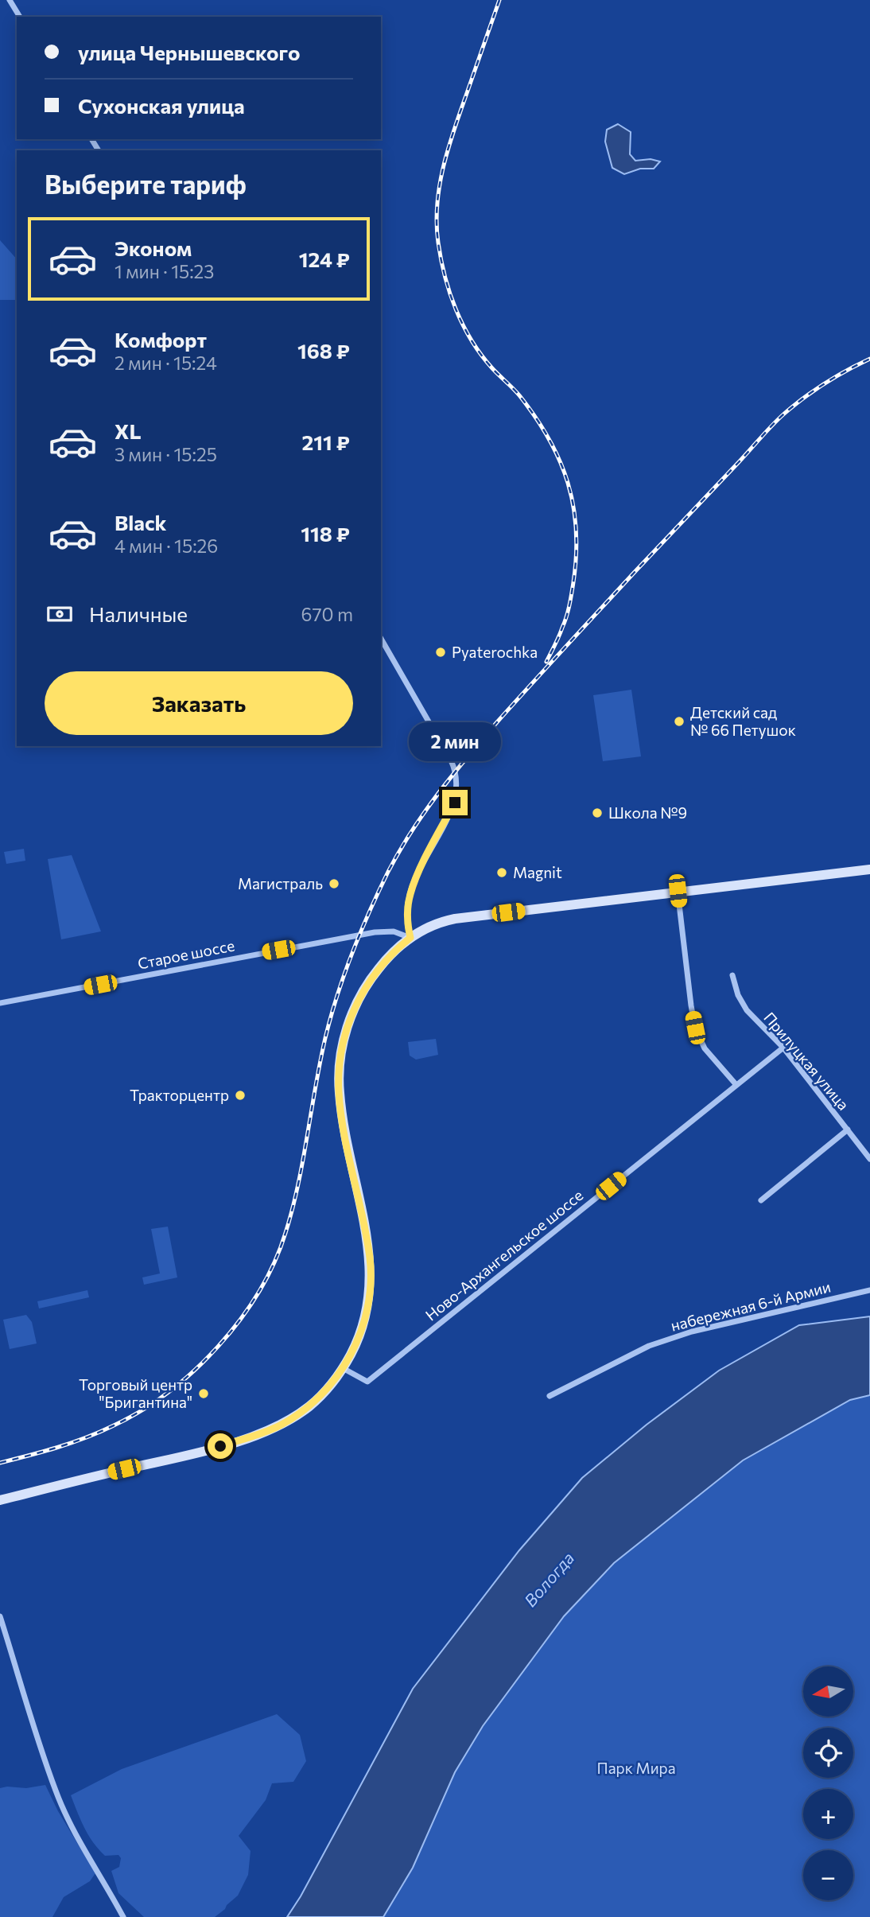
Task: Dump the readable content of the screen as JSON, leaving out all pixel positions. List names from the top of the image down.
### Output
{
  "streets": {
    "street": [
      "Старое шоссе",
      "Прилуцкая улица",
      "Ново-Архангельское шоссе",
      "набережная 6-й Армии"
    ]
  },
  "crossings": [
    ["Прилуцкая улица", "Ново-Архангельское шоссе"]
  ],
  "water": ["Вологда"],
  "parks": ["Парк Мира"],
  "places": [
    "Pyaterochka",
    "Детский сад № 66 Петушок",
    "Школа №9",
    "Magnit",
    "Магистраль",
    "Тракторцентр",
    "Торговый центр \"Бригантина\""
  ],
  "north": "left",
  "page": {
    "banner": ["улица Чернышевского", "Сухонская улица"],
    "heading": "Выберите тариф",
    "list": [
      {
        "name": "Эконом",
        "note": "1 мин · 15:23",
        "value": "124 ₽"
      },
      {
        "name": "Комфорт",
        "note": "2 мин · 15:24",
        "value": "168 ₽"
      },
      {
        "name": "XL",
        "note": "3 мин · 15:25",
        "value": "211 ₽"
      },
      {
        "name": "Black",
        "note": "4 мин · 15:26",
        "value": "118 ₽"
      }
    ],
    "pay": ["Наличные", "670 m"],
    "buttons": "Заказать",
    "bubble": "2 мин",
    "map_buttons": ["+", "−"]
  }
}
